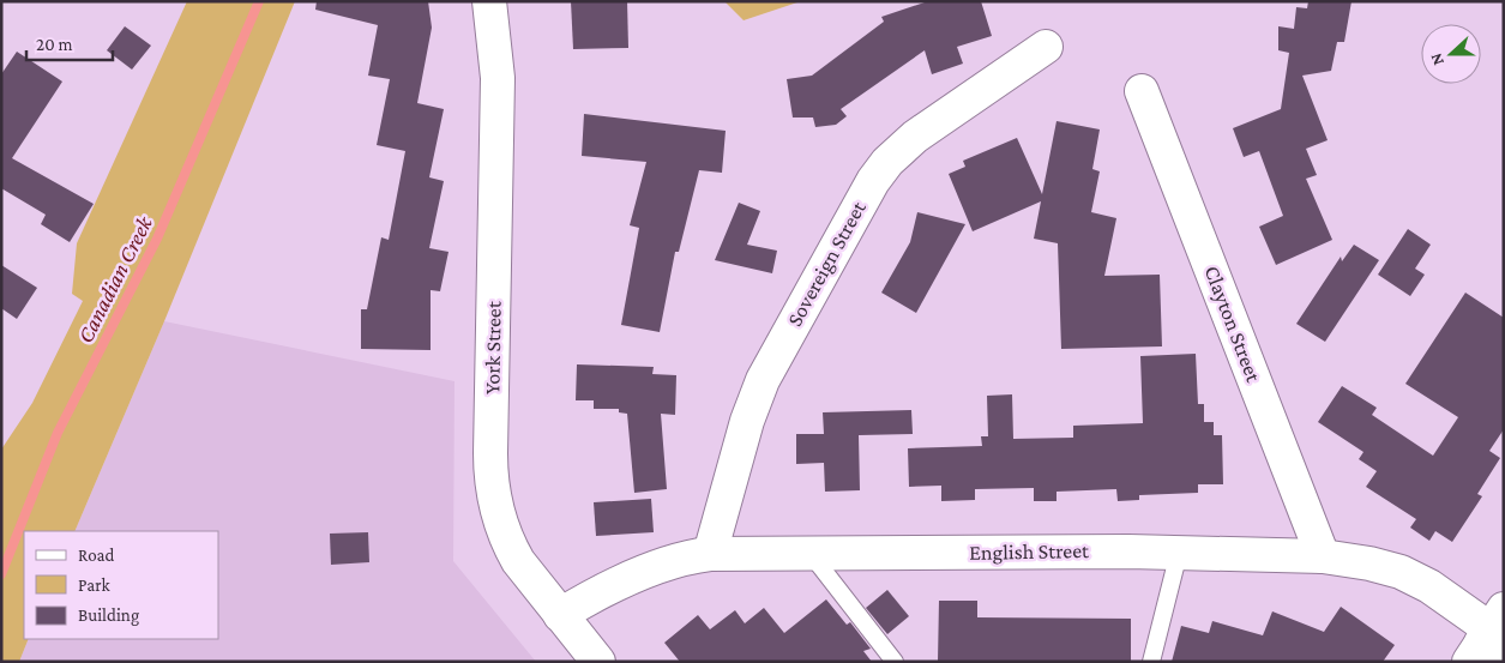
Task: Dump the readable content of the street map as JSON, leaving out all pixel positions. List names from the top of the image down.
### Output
{
  "streets": {
    "street": [
      "Sovereign Street",
      "Clayton Street",
      "York Street",
      "English Street"
    ]
  },
  "crossings": [
    ["Sovereign Street", "English Street"],
    ["Clayton Street", "English Street"],
    ["York Street", "English Street"]
  ],
  "water": ["Canadian Creek"],
  "legend": ["Road", "Park", "Building"],
  "scale_bar": "20 m",
  "north": "left"
}
